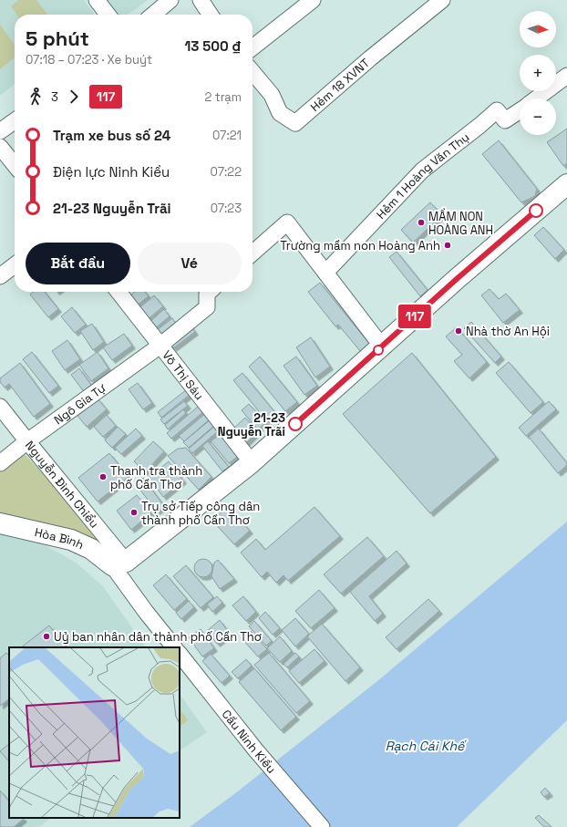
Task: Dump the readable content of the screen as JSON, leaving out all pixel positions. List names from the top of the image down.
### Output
{
  "streets": {
    "main road": ["Hòa Bình"],
    "street": [
      "Hẻm 18 XVNT",
      "Hẻm 1 Hoàng Văn Thụ",
      "Võ Thị Sáu",
      "Ngô Gia Tự",
      "Nguyễn Đình Chiểu",
      "Cầu Ninh Kiều"
    ]
  },
  "crossings": [
    ["Võ Thị Sáu", "Ngô Gia Tự"],
    ["Ngô Gia Tự", "Nguyễn Đình Chiểu"],
    ["Nguyễn Đình Chiểu", "Hòa Bình"]
  ],
  "water": ["Rạch Cái Khế"],
  "places": [
    "MẦM NON HOÀNG ANH",
    "Trường mầm non Hoàng Anh",
    "Nhà thờ An Hội",
    "21-23 Nguyễn Trãi",
    "Thanh tra thành phố Cần Thơ",
    "Trụ sở Tiếp công dân thành phố Cần Thơ",
    "Uỷ ban nhân dân thành phố Cần Thơ"
  ],
  "lines": ["bus line 117"],
  "north": "right",
  "page": {
    "on_map": "117",
    "map_buttons": ["+", "−"],
    "heading": ["5 phút", "07:18 – 07:23 · Xe buýt", "13 500 ₫"],
    "legs": ["3", "117", "2 trạm"],
    "list": [
      {
        "name": "Trạm xe bus số 24",
        "value": "07:21"
      },
      {
        "name": "Điện lực Ninh Kiều",
        "value": "07:22"
      },
      {
        "name": "21-23 Nguyễn Trãi",
        "value": "07:23"
      }
    ],
    "buttons": ["Bắt đầu", "Vé"]
  }
}
